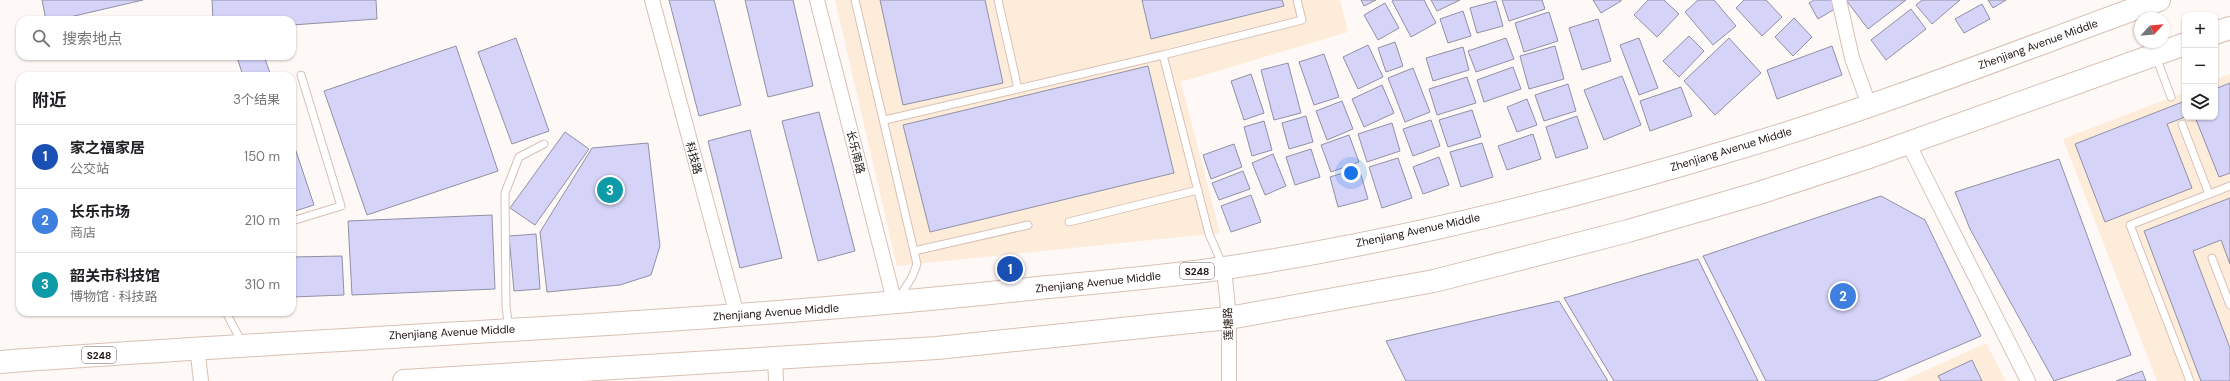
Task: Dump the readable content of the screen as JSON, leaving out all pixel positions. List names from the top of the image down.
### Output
{
  "streets": {
    "main road": ["Zhenjiang Avenue Middle", "S248"],
    "street": ["长乐南路", "科技路", "莲塘路"]
  },
  "crossings": [
    ["Zhenjiang Avenue Middle", "长乐南路"],
    ["Zhenjiang Avenue Middle", "科技路"],
    ["Zhenjiang Avenue Middle", "莲塘路"]
  ],
  "north": "top right",
  "page": {
    "map_buttons": ["+", "−"],
    "search": "搜索地点",
    "heading": ["附近", "3个结果"],
    "list": [
      {
        "mark": "1",
        "name": "家之福家居",
        "note": "公交站",
        "value": "150 m"
      },
      {
        "mark": "2",
        "name": "长乐市场",
        "note": "商店",
        "value": "210 m"
      },
      {
        "mark": "3",
        "name": "韶关市科技馆",
        "note": "博物馆 · 科技路",
        "value": "310 m"
      }
    ],
    "pins": ["3", "1", "2"]
  }
}
